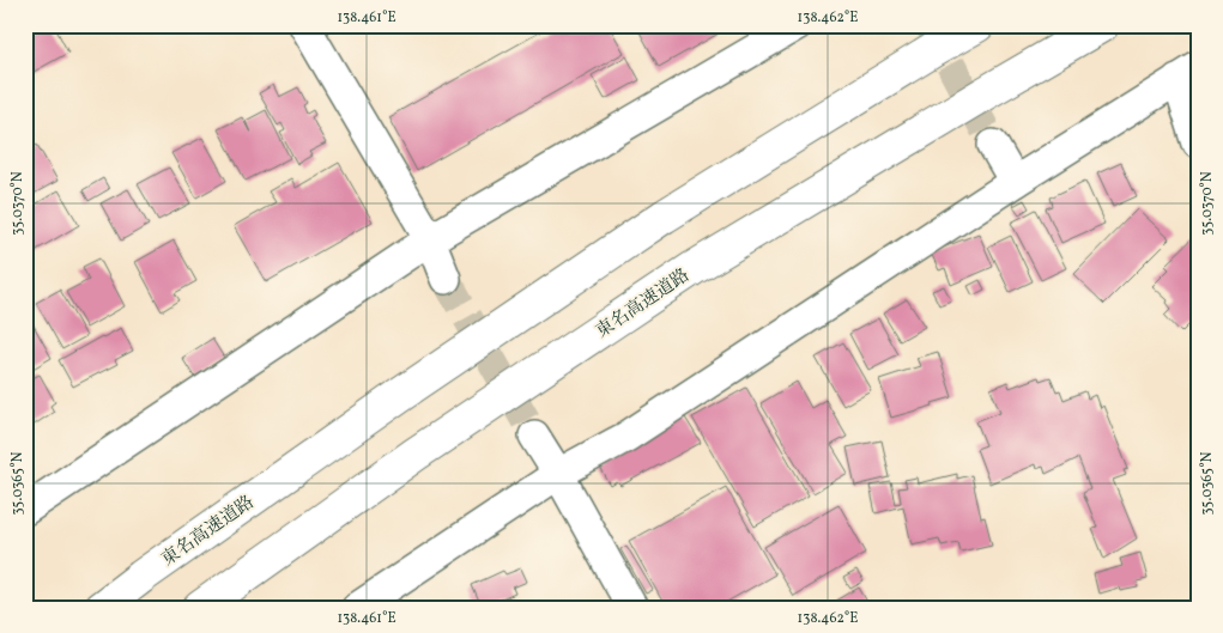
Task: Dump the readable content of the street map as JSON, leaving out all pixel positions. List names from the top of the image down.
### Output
{
  "streets": {
    "highway": ["東名高速道路"]
  },
  "coordinates": [
    "138.461°E",
    "138.462°E",
    "35.0370°N",
    "35.0365°N"
  ]
}
